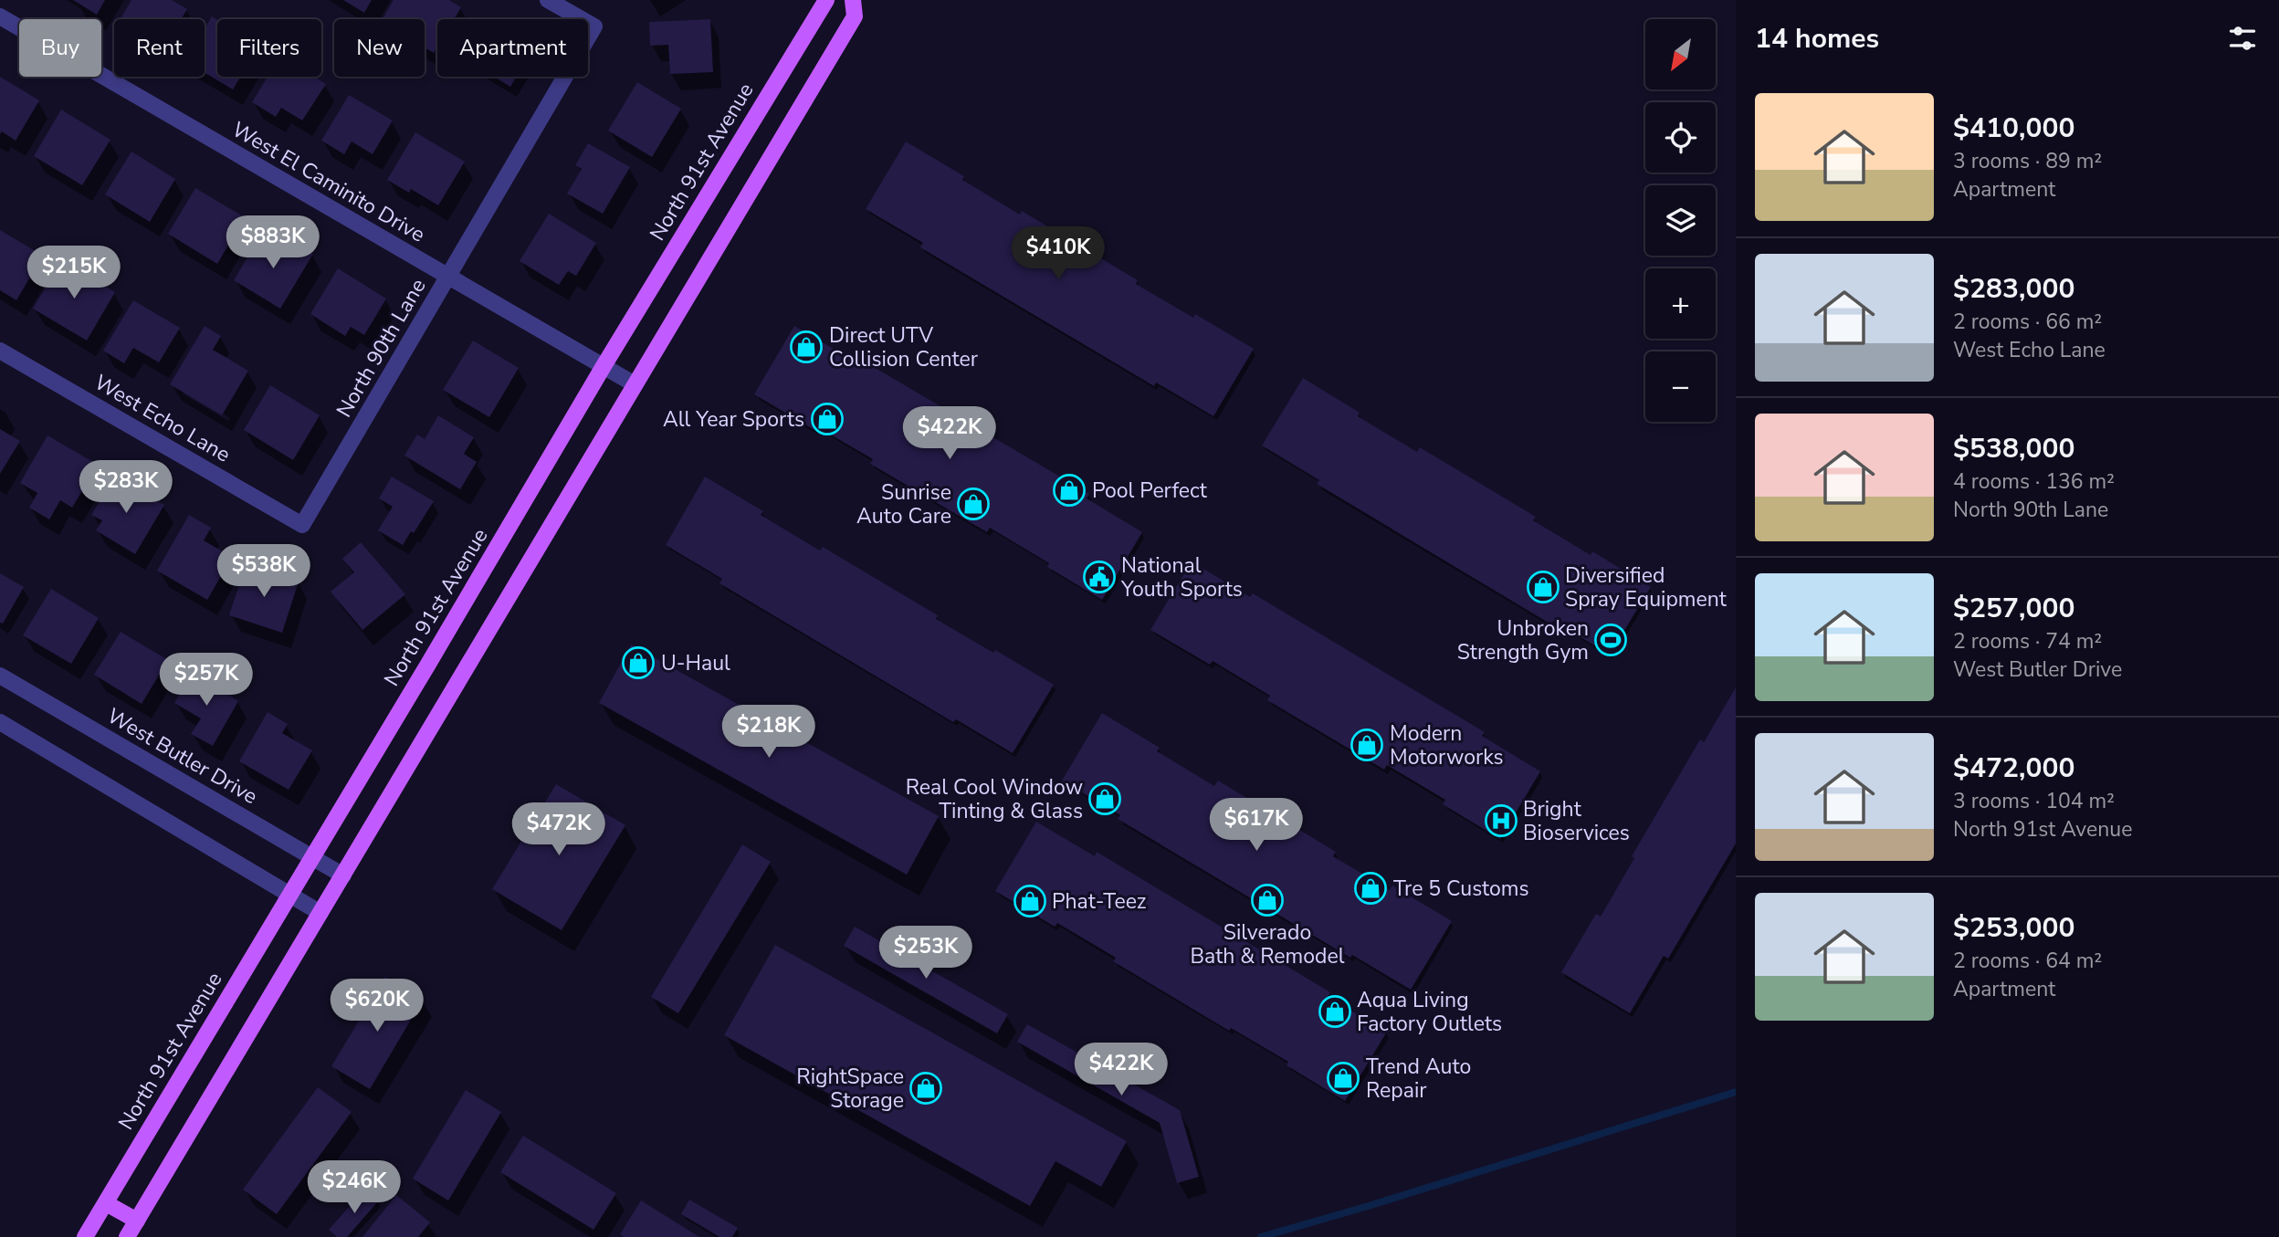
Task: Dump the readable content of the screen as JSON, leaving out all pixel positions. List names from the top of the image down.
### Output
{
  "streets": {
    "main road": ["North 91st Avenue"],
    "street": [
      "West El Caminito Drive",
      "North 90th Lane",
      "West Echo Lane",
      "West Butler Drive"
    ]
  },
  "crossings": [
    ["North 91st Avenue", "West El Caminito Drive"],
    ["North 91st Avenue", "West Butler Drive"],
    ["West El Caminito Drive", "North 90th Lane"],
    ["North 90th Lane", "West Echo Lane"]
  ],
  "places": {
    "shop": [
      "Direct UTV Collision Center",
      "All Year Sports",
      "Pool Perfect",
      "Sunrise Auto Care",
      "Diversified Spray Equipment",
      "U-Haul",
      "Modern Motorworks",
      "Real Cool Window Tinting & Glass",
      "Tre 5 Customs",
      "Silverado Bath & Remodel",
      "Phat-Teez",
      "Aqua Living Factory Outlets",
      "Trend Auto Repair",
      "RightSpace Storage"
    ],
    "public building": ["National Youth Sports"],
    "sports": ["Unbroken Strength Gym"],
    "hospital": ["Bright Bioservices"]
  },
  "north": "bottom left",
  "page": {
    "heading": "14 homes",
    "map_buttons": ["+", "−"],
    "chip": [
      "Buy",
      "Rent",
      "Filters",
      "New",
      "Apartment"
    ],
    "list": [
      {
        "name": "$410,000",
        "note": "3 rooms · 89 m² · Apartment"
      },
      {
        "name": "$283,000",
        "note": "2 rooms · 66 m² · West Echo Lane"
      },
      {
        "name": "$538,000",
        "note": "4 rooms · 136 m² · North 90th Lane"
      },
      {
        "name": "$257,000",
        "note": "2 rooms · 74 m² · West Butler Drive"
      },
      {
        "name": "$472,000",
        "note": "3 rooms · 104 m² · North 91st Avenue"
      },
      {
        "name": "$253,000",
        "note": "2 rooms · 64 m² · Apartment"
      }
    ],
    "price": [
      "$883K",
      "$410K",
      "$215K",
      "$422K",
      "$283K",
      "$538K",
      "$257K",
      "$218K",
      "$617K",
      "$472K",
      "$253K",
      "$620K",
      "$422K",
      "$246K"
    ]
  }
}
